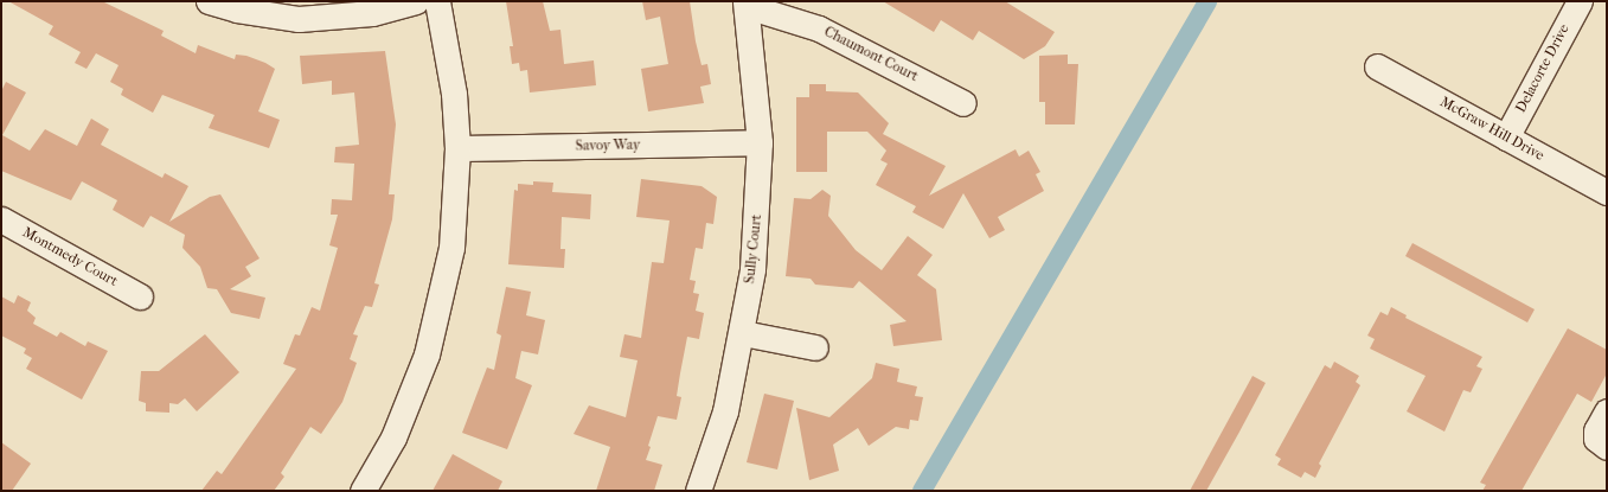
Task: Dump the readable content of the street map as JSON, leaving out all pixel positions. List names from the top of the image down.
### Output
{
  "streets": {
    "street": [
      "Chaumont Court",
      "Delacorte Drive",
      "McGraw Hill Drive",
      "Savoy Way",
      "Sully Court",
      "Montmedy Court"
    ]
  },
  "crossings": [
    ["Chaumont Court", "Sully Court"],
    ["Delacorte Drive", "McGraw Hill Drive"],
    ["Savoy Way", "Sully Court"]
  ]
}
